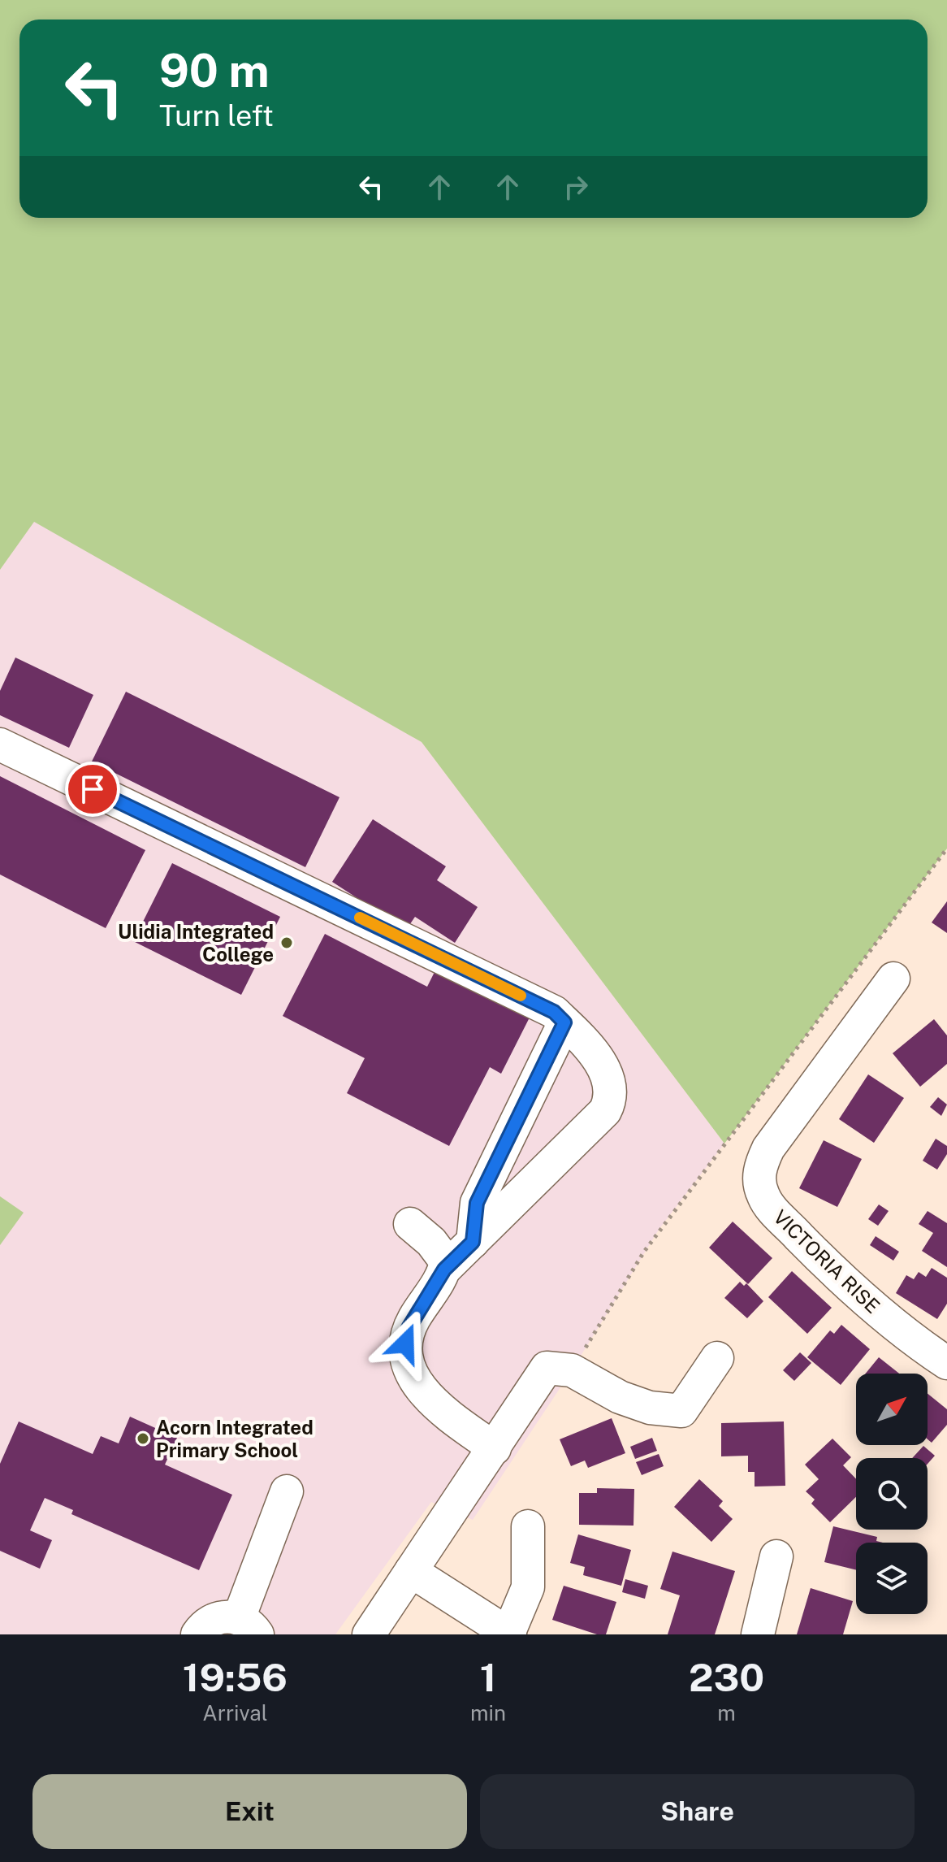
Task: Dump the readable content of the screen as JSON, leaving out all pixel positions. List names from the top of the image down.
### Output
{
  "streets": {
    "street": ["VICTORIA RISE"]
  },
  "places": ["Ulidia Integrated College", "Acorn Integrated Primary School"],
  "north": "top right",
  "page": {
    "turn": ["90 m", "Turn left"],
    "eta": [
      "19:56",
      "Arrival",
      "1",
      "min",
      "230",
      "m"
    ],
    "buttons": ["Exit", "Share"]
  }
}
